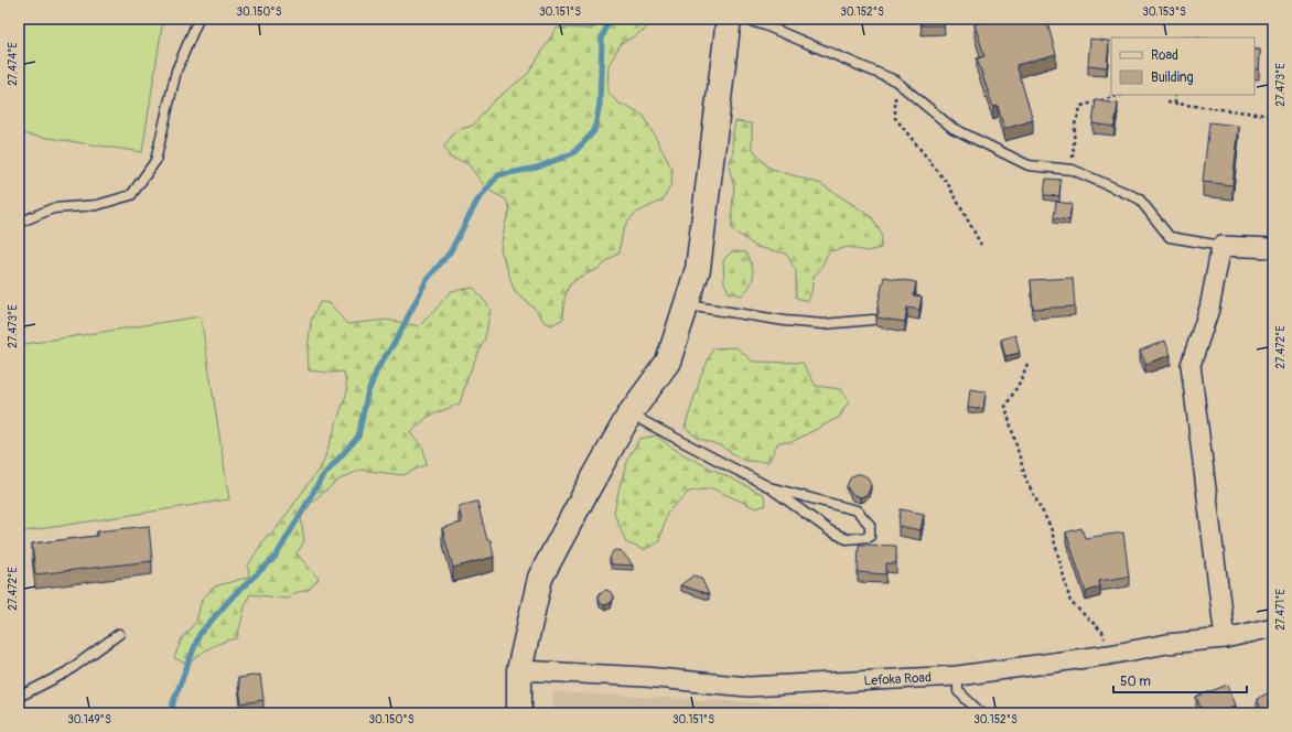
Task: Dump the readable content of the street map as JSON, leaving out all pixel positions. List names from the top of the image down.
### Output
{
  "streets": {
    "street": ["Lefoka Road"]
  },
  "legend": ["Road", "Building"],
  "scale_bar": "50 m",
  "coordinates": [
    "30.150°S",
    "30.151°S",
    "30.152°S",
    "30.153°S",
    "27.474°E",
    "27.473°E",
    "27.472°E",
    "27.471°E",
    "30.149°S"
  ]
}
